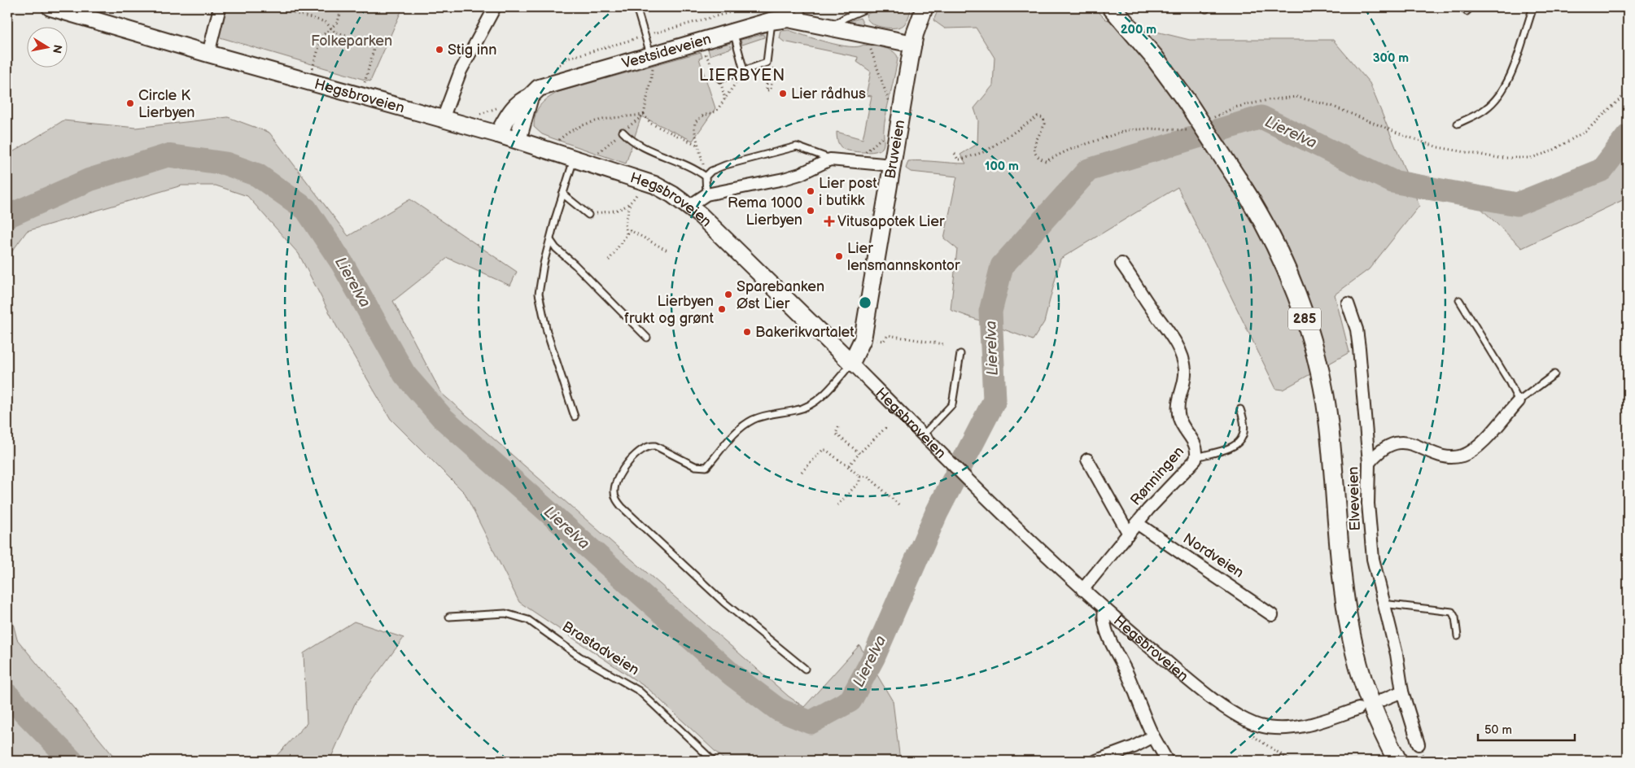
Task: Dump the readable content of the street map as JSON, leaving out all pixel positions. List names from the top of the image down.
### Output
{
  "streets": {
    "main road": ["285"],
    "street": [
      "Vestsideveien",
      "Hegsbroveien",
      "Bruveien",
      "Rønningen",
      "Elveveien",
      "Nordveien"
    ],
    "lane": ["Brastadveien"]
  },
  "crossings": [
    ["Vestsideveien", "Hegsbroveien"],
    ["Vestsideveien", "Bruveien"],
    ["Hegsbroveien", "Bruveien"],
    ["Hegsbroveien", "Rønningen"],
    ["Rønningen", "Nordveien"]
  ],
  "districts": ["LIERBYEN"],
  "water": ["Lierelva"],
  "parks": ["Folkeparken"],
  "places": {
    "other": [
      "Stig inn",
      "Lier rådhus",
      "Circle K Lierbyen",
      "Lier post i butikk",
      "Rema 1000 Lierbyen",
      "Lier lensmannskontor",
      "Sparebanken Øst Lier",
      "Lierbyen frukt og grønt",
      "Bakerikvartalet"
    ],
    "health": ["Vitusapotek Lier"]
  },
  "scale_bar": "50 m",
  "north": "right",
  "rings": ["200 m", "300 m", "100 m"]
}
